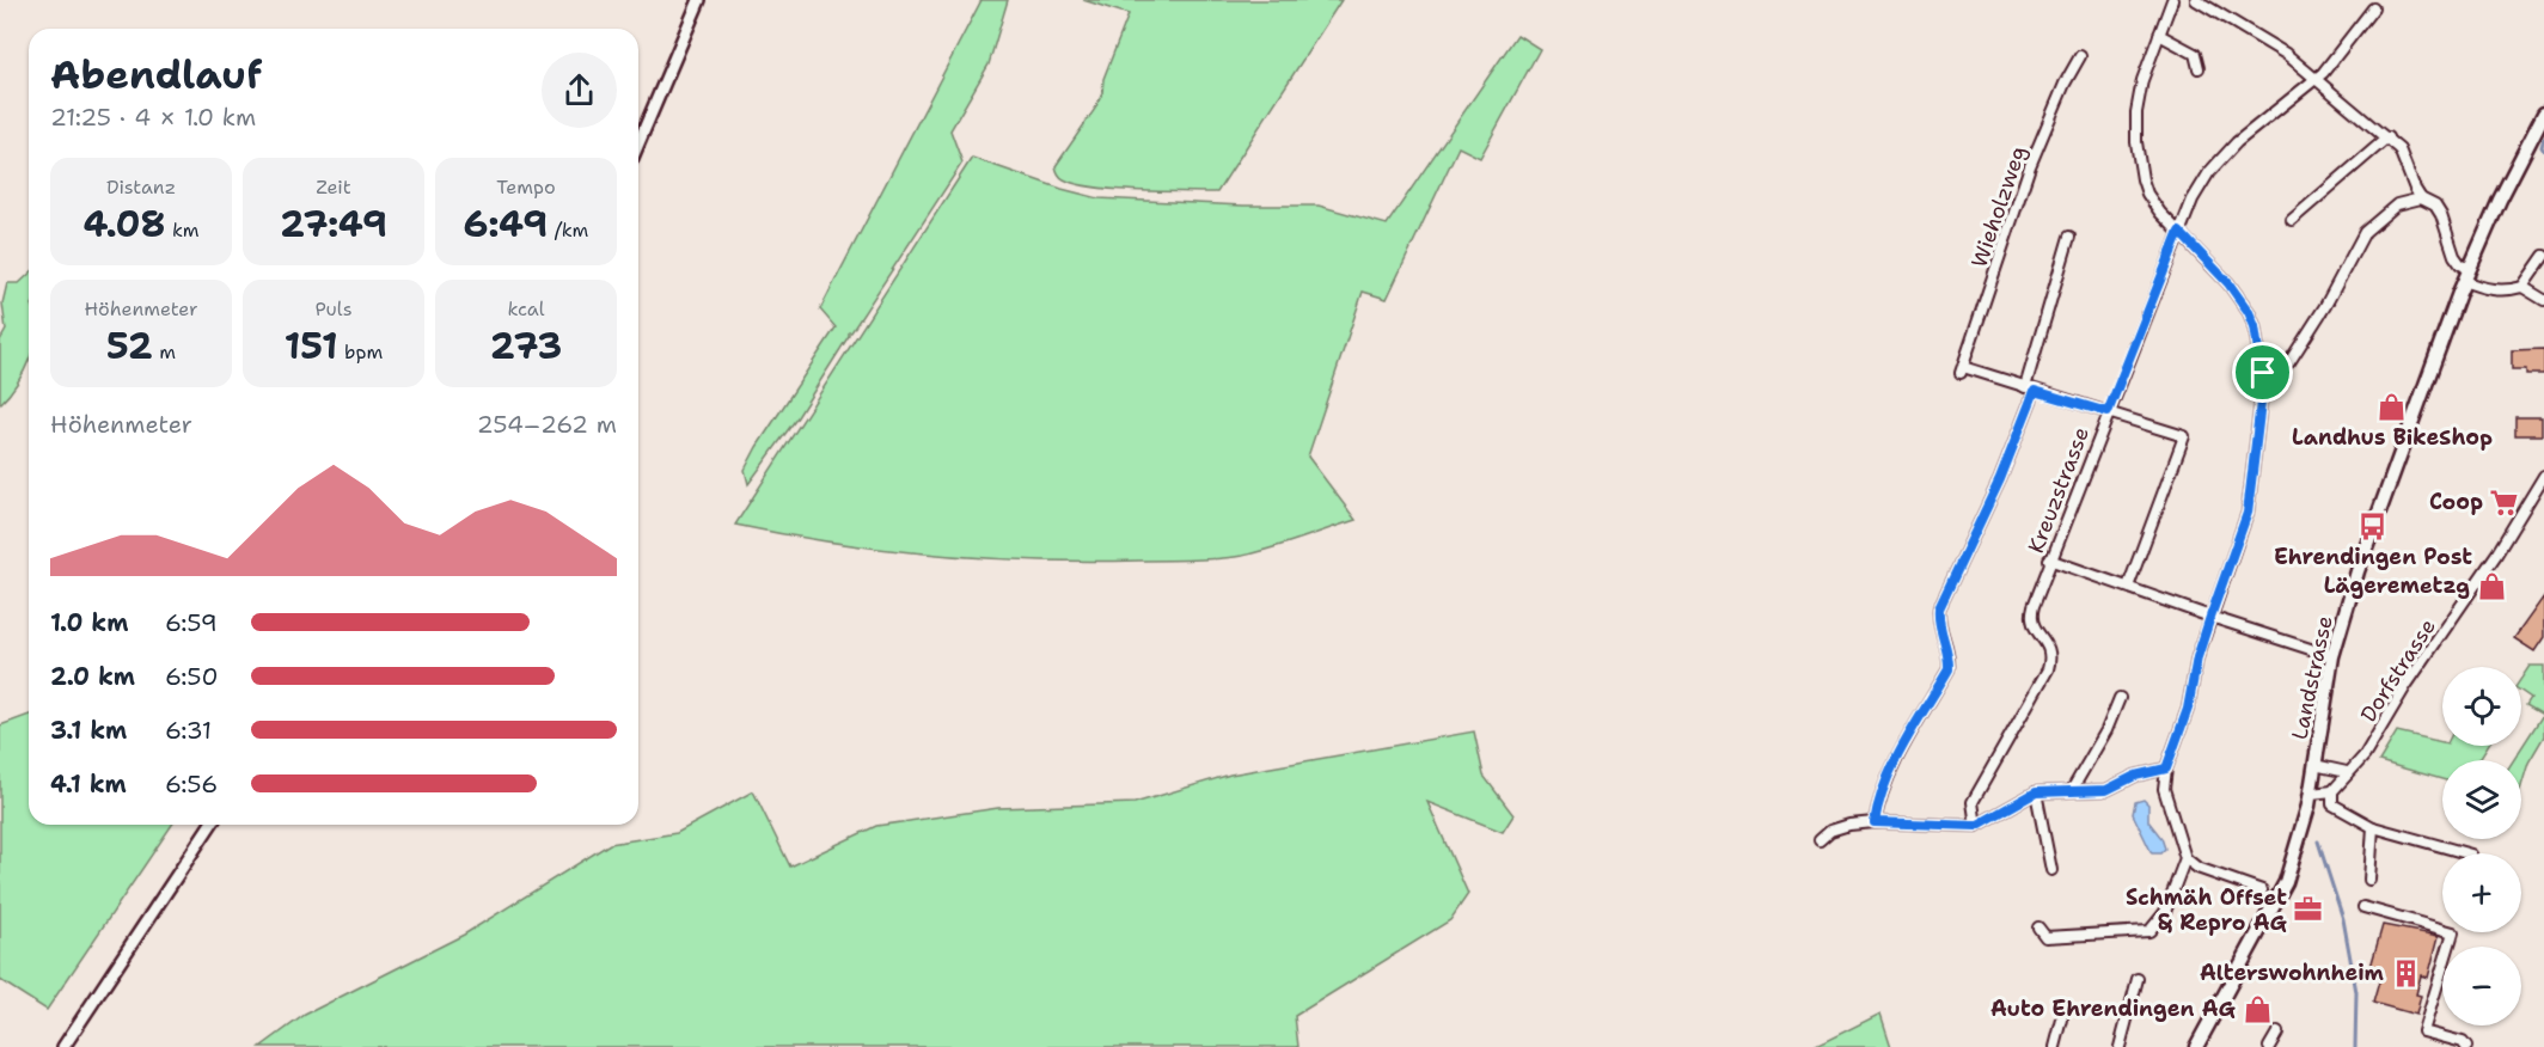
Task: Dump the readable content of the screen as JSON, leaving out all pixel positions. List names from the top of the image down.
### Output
{
  "streets": {
    "main road": ["Landstrasse"],
    "street": ["Wieholzweg", "Kreuzstrasse", "Dorfstrasse"]
  },
  "places": {
    "shop": ["Landhus BikeShop", "Lägeremetzg", "Auto Ehrendingen AG"],
    "supermarket": ["Coop"],
    "bus stop": ["Ehrendingen Post"],
    "office": ["Schmäh Offset & Repro AG"],
    "building": ["Alterswohnheim"]
  },
  "page": {
    "heading": ["Abendlauf", "21:25 · 4 × 1.0 km"],
    "stats": [
      ["Distanz", "4.08 km"],
      ["Zeit", "27:49"],
      ["Tempo", "6:49 /km"],
      ["Höhenmeter", "52 m"],
      ["Puls", "151 bpm"],
      ["kcal", "273"]
    ],
    "chart": ["Höhenmeter", "254–262 m"],
    "list": [
      {
        "name": "1.0 km",
        "note": "6:59"
      },
      {
        "name": "2.0 km",
        "note": "6:50"
      },
      {
        "name": "3.1 km",
        "note": "6:31"
      },
      {
        "name": "4.1 km",
        "note": "6:56"
      }
    ],
    "map_buttons": ["+", "−"]
  }
}
